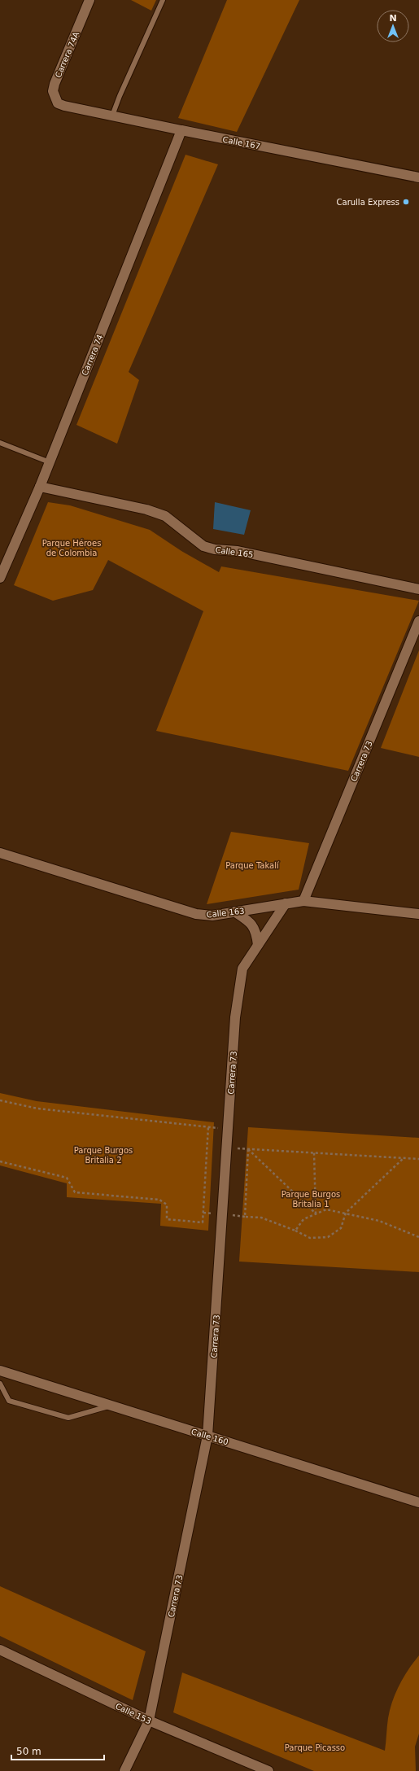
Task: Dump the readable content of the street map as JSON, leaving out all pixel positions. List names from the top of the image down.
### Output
{
  "streets": {
    "street": [
      "Carrera 74A",
      "Calle 167",
      "Carrera 74",
      "Calle 165",
      "Carrera 73",
      "Calle 163",
      "Calle 160",
      "Calle 153"
    ]
  },
  "crossings": [
    ["Carrera 74A", "Calle 167"],
    ["Calle 167", "Carrera 74"],
    ["Carrera 74", "Calle 165"],
    ["Carrera 73", "Calle 163"],
    ["Carrera 73", "Calle 160"],
    ["Carrera 73", "Calle 153"]
  ],
  "parks": [
    "Parque Héroes de Colombia",
    "Parque Takalí",
    "Parque Burgos Britalia 2",
    "Parque Burgos Britalia 1",
    "Parque Picasso"
  ],
  "places": ["Carulla Express"],
  "scale_bar": "50 m",
  "north": "top"
}
